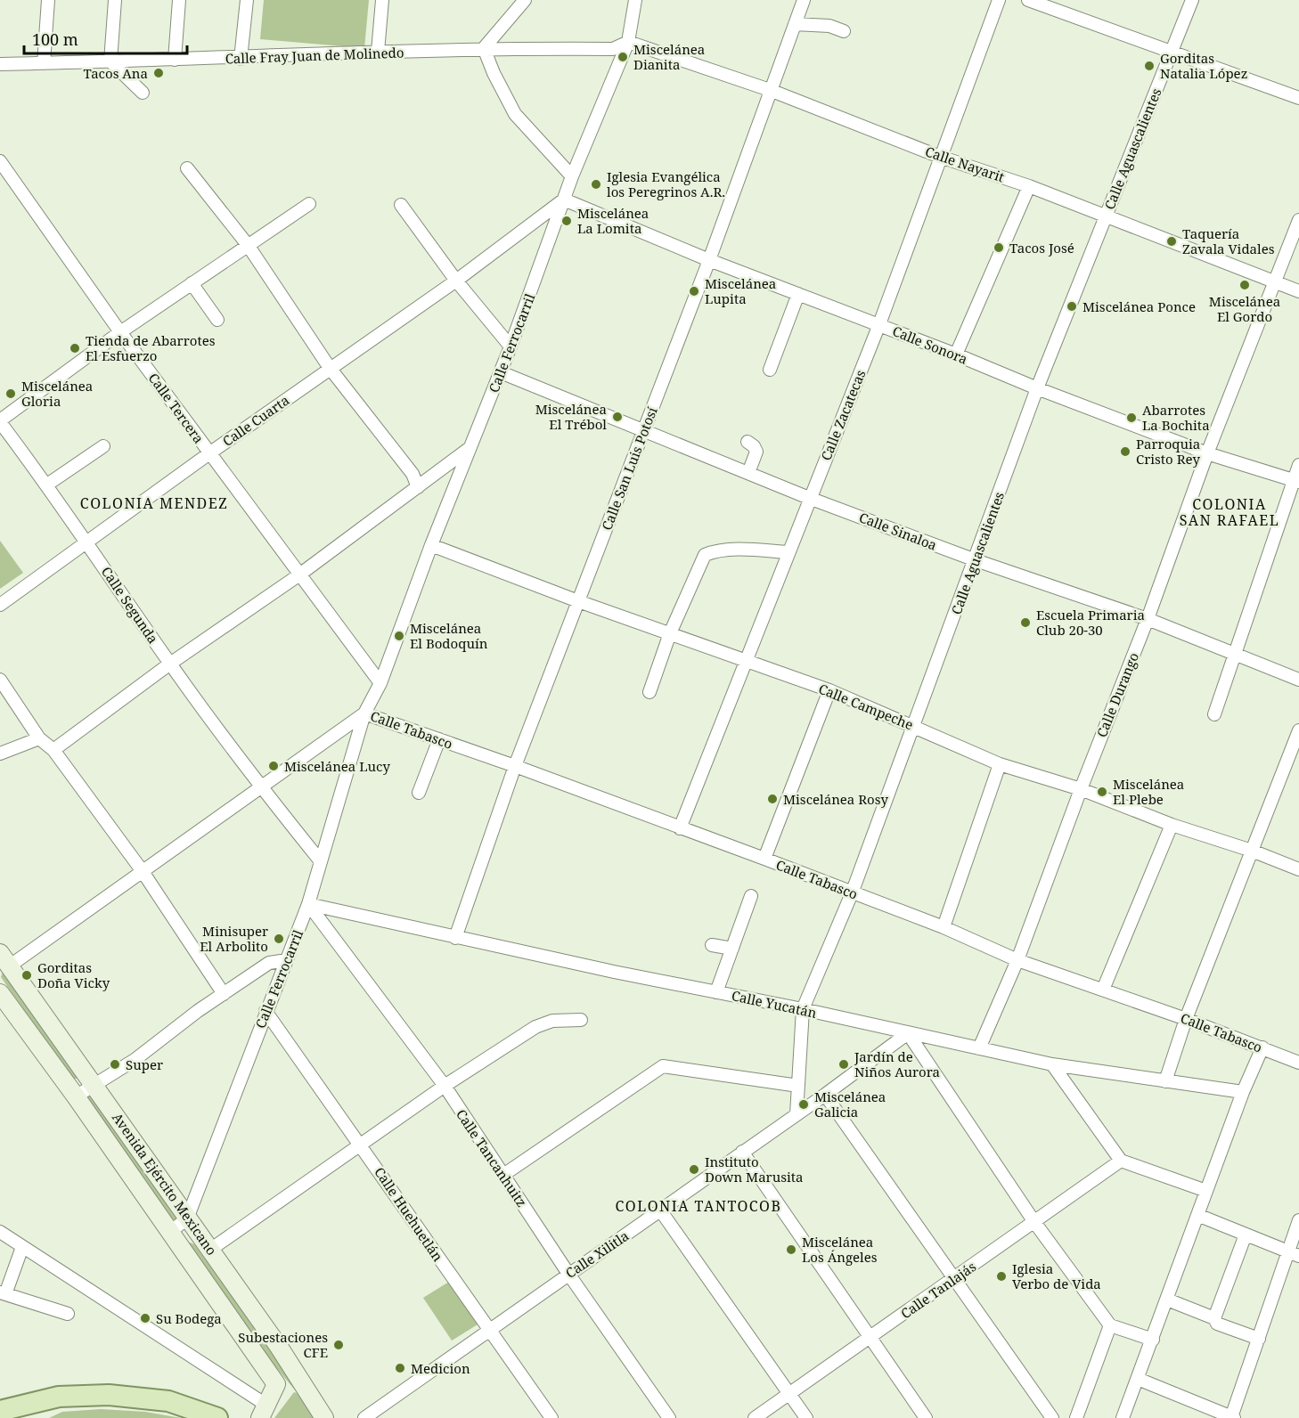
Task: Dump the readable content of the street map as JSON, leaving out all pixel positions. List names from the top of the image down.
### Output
{
  "streets": {
    "main road": ["Avenida Ejército Mexicano"],
    "street": [
      "Calle Fray Juan de Molinedo",
      "Calle Aguascalientes",
      "Calle Nayarit",
      "Calle Ferrocarril",
      "Calle Sonora",
      "Calle Tercera",
      "Calle Zacatecas",
      "Calle Cuarta",
      "Calle San Luis Potosí",
      "Calle Sinaloa",
      "Calle Segunda",
      "Calle Durango",
      "Calle Campeche",
      "Calle Tabasco",
      "Calle Yucatán",
      "Calle Tancanhuitz",
      "Calle Huehuetlán",
      "Calle Xilitla",
      "Calle Tanlajás"
    ]
  },
  "crossings": [
    ["Calle Fray Juan de Molinedo", "Calle Nayarit"],
    ["Calle Fray Juan de Molinedo", "Calle Ferrocarril"],
    ["Calle Aguascalientes", "Calle Nayarit"],
    ["Calle Aguascalientes", "Calle Sonora"],
    ["Calle Aguascalientes", "Calle Sinaloa"],
    ["Calle Aguascalientes", "Calle Campeche"],
    ["Calle Aguascalientes", "Calle Tabasco"],
    ["Calle Aguascalientes", "Calle Yucatán"],
    ["Calle Aguascalientes", "Calle Xilitla"],
    ["Calle Nayarit", "Calle Ferrocarril"],
    ["Calle Nayarit", "Calle Zacatecas"],
    ["Calle Nayarit", "Calle San Luis Potosí"],
    ["Calle Nayarit", "Calle Durango"],
    ["Calle Ferrocarril", "Calle Sonora"],
    ["Calle Ferrocarril", "Calle Tercera"],
    ["Calle Ferrocarril", "Calle Cuarta"],
    ["Calle Ferrocarril", "Calle Sinaloa"],
    ["Calle Ferrocarril", "Calle Segunda"],
    ["Calle Ferrocarril", "Calle Campeche"],
    ["Calle Ferrocarril", "Calle Tabasco"],
    ["Calle Ferrocarril", "Calle Yucatán"],
    ["Calle Ferrocarril", "Calle Tancanhuitz"],
    ["Calle Ferrocarril", "Avenida Ejército Mexicano"],
    ["Calle Ferrocarril", "Calle Huehuetlán"],
    ["Calle Sonora", "Calle Zacatecas"],
    ["Calle Sonora", "Calle Cuarta"],
    ["Calle Sonora", "Calle San Luis Potosí"],
    ["Calle Sonora", "Calle Durango"],
    ["Calle Tercera", "Calle Cuarta"],
    ["Calle Tercera", "Calle Tabasco"],
    ["Calle Zacatecas", "Calle Sinaloa"],
    ["Calle Zacatecas", "Calle Campeche"],
    ["Calle Zacatecas", "Calle Tabasco"],
    ["Calle Cuarta", "Calle Segunda"],
    ["Calle San Luis Potosí", "Calle Sinaloa"],
    ["Calle San Luis Potosí", "Calle Campeche"],
    ["Calle San Luis Potosí", "Calle Tabasco"],
    ["Calle San Luis Potosí", "Calle Yucatán"],
    ["Calle Sinaloa", "Calle Durango"],
    ["Calle Durango", "Calle Campeche"],
    ["Calle Durango", "Calle Tabasco"],
    ["Calle Durango", "Calle Yucatán"],
    ["Calle Yucatán", "Calle Tancanhuitz"],
    ["Calle Yucatán", "Calle Xilitla"],
    ["Calle Tancanhuitz", "Calle Xilitla"],
    ["Calle Huehuetlán", "Calle Xilitla"]
  ],
  "districts": ["COLONIA MENDEZ", "COLONIA SAN RAFAEL", "COLONIA TANTOCOB"],
  "places": [
    "Miscelánea Dianita",
    "Gorditas Natalia López",
    "Tacos Ana",
    "Iglesia Evangélica los Peregrinos A.R.",
    "Miscelánea La Lomita",
    "Taquería Zavala Vidales",
    "Tacos José",
    "Miscelánea El Gordo",
    "Miscelánea Lupita",
    "Miscelánea Ponce",
    "Tienda de Abarrotes El Esfuerzo",
    "Miscelánea Gloria",
    "Miscelánea El Trébol",
    "Abarrotes La Bochita",
    "Parroquia Cristo Rey",
    "Escuela Primaria Club 20-30",
    "Miscelánea El Bodoquín",
    "Miscelánea Lucy",
    "Miscelánea El Plebe",
    "Miscelánea Rosy",
    "Minisuper El Arbolito",
    "Gorditas Doña Vicky",
    "Super",
    "Jardín de Niños Aurora",
    "Miscelánea Galicia",
    "Instituto Down Marusita",
    "Miscelánea Los Ángeles",
    "Iglesia Verbo de Vida",
    "Su Bodega",
    "Subestaciones CFE",
    "Medicion"
  ],
  "scale_bar": "100 m"
}
